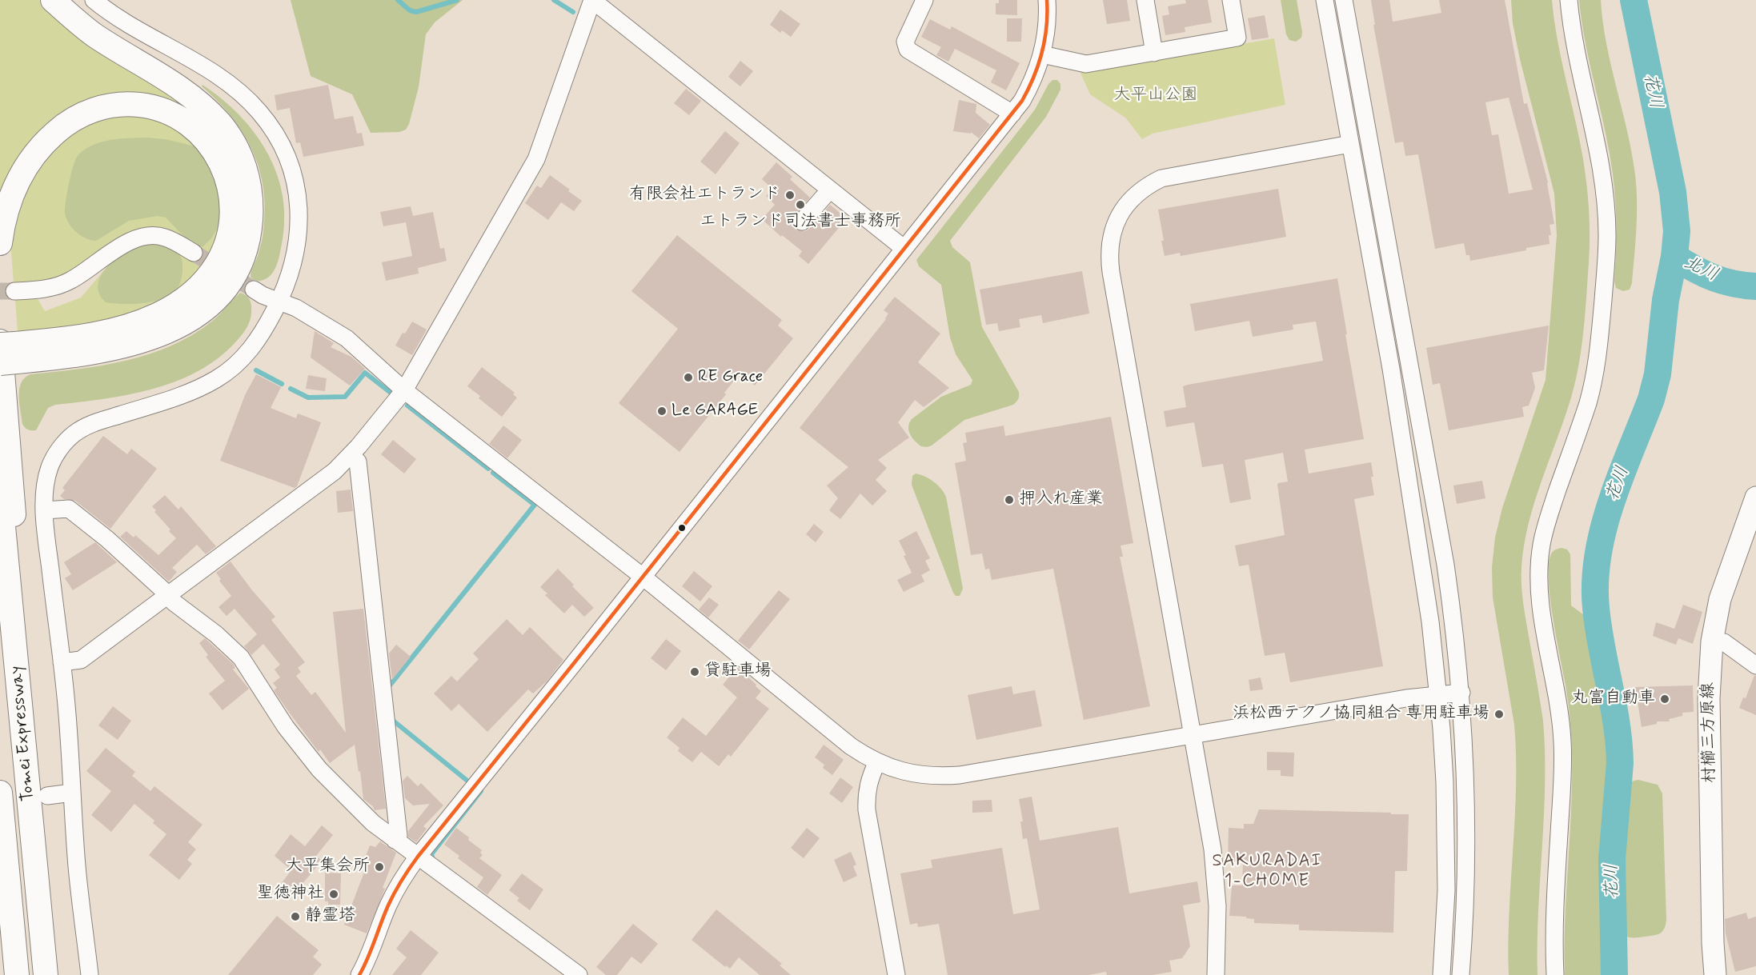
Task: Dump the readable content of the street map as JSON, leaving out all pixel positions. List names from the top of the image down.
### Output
{
  "streets": {
    "highway": ["Tomei Expressway"],
    "main road": ["村櫛三方原線"]
  },
  "districts": ["SAKURADAI 1-CHOME"],
  "water": ["花川", "北川"],
  "parks": ["大平山公園"],
  "places": [
    "有限会社エトランド",
    "エトランド司法書士事務所",
    "RE Grace",
    "Le GARAGE",
    "押入れ産業",
    "貸駐車場",
    "丸富自動車",
    "浜松西テクノ協同組合 専用駐車場",
    "大平集会所",
    "聖徳神社",
    "静霊塔"
  ]
}
